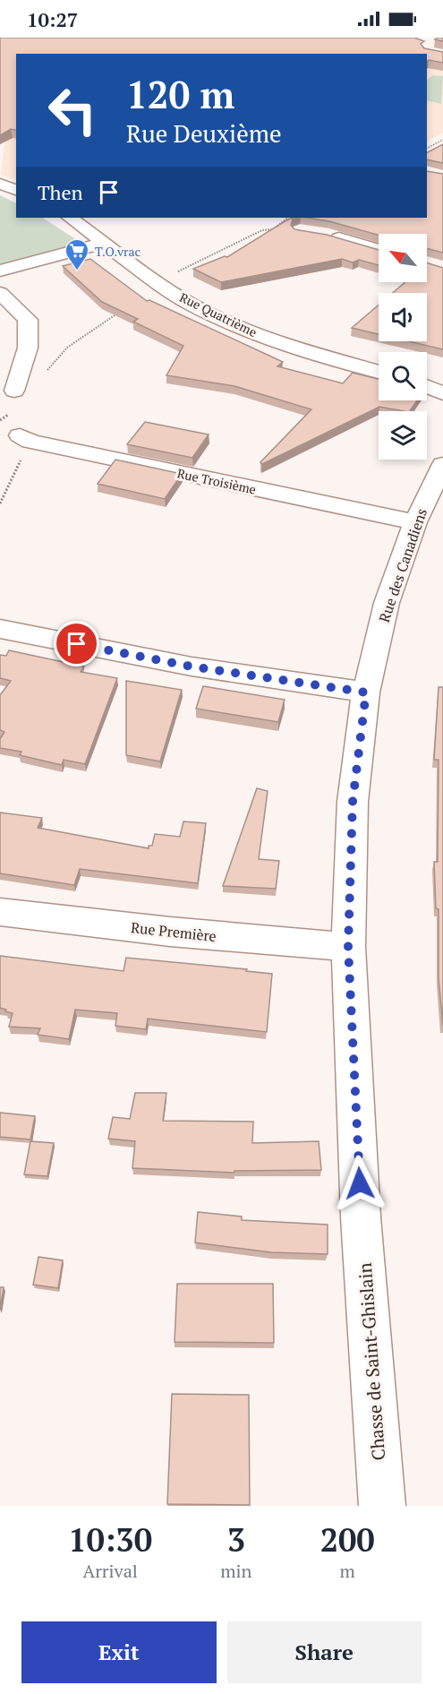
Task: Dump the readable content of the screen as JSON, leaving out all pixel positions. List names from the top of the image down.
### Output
{
  "streets": {
    "street": [
      "Rue Quatrième",
      "Rue Troisième",
      "Rue des Canadiens",
      "Rue Première",
      "Chasse de Saint-Ghislain"
    ]
  },
  "crossings": [
    ["Rue Troisième", "Rue des Canadiens"],
    ["Rue des Canadiens", "Rue Première"],
    ["Rue des Canadiens", "Chasse de Saint-Ghislain"]
  ],
  "places": {
    "supermarket": ["T.O.vrac"]
  },
  "north": "top left",
  "page": {
    "status": "10:27",
    "turn": ["120 m", "Rue Deuxième"],
    "then": "Then",
    "eta": [
      "10:30",
      "Arrival",
      "3",
      "min",
      "200",
      "m"
    ],
    "buttons": ["Exit", "Share"]
  }
}
